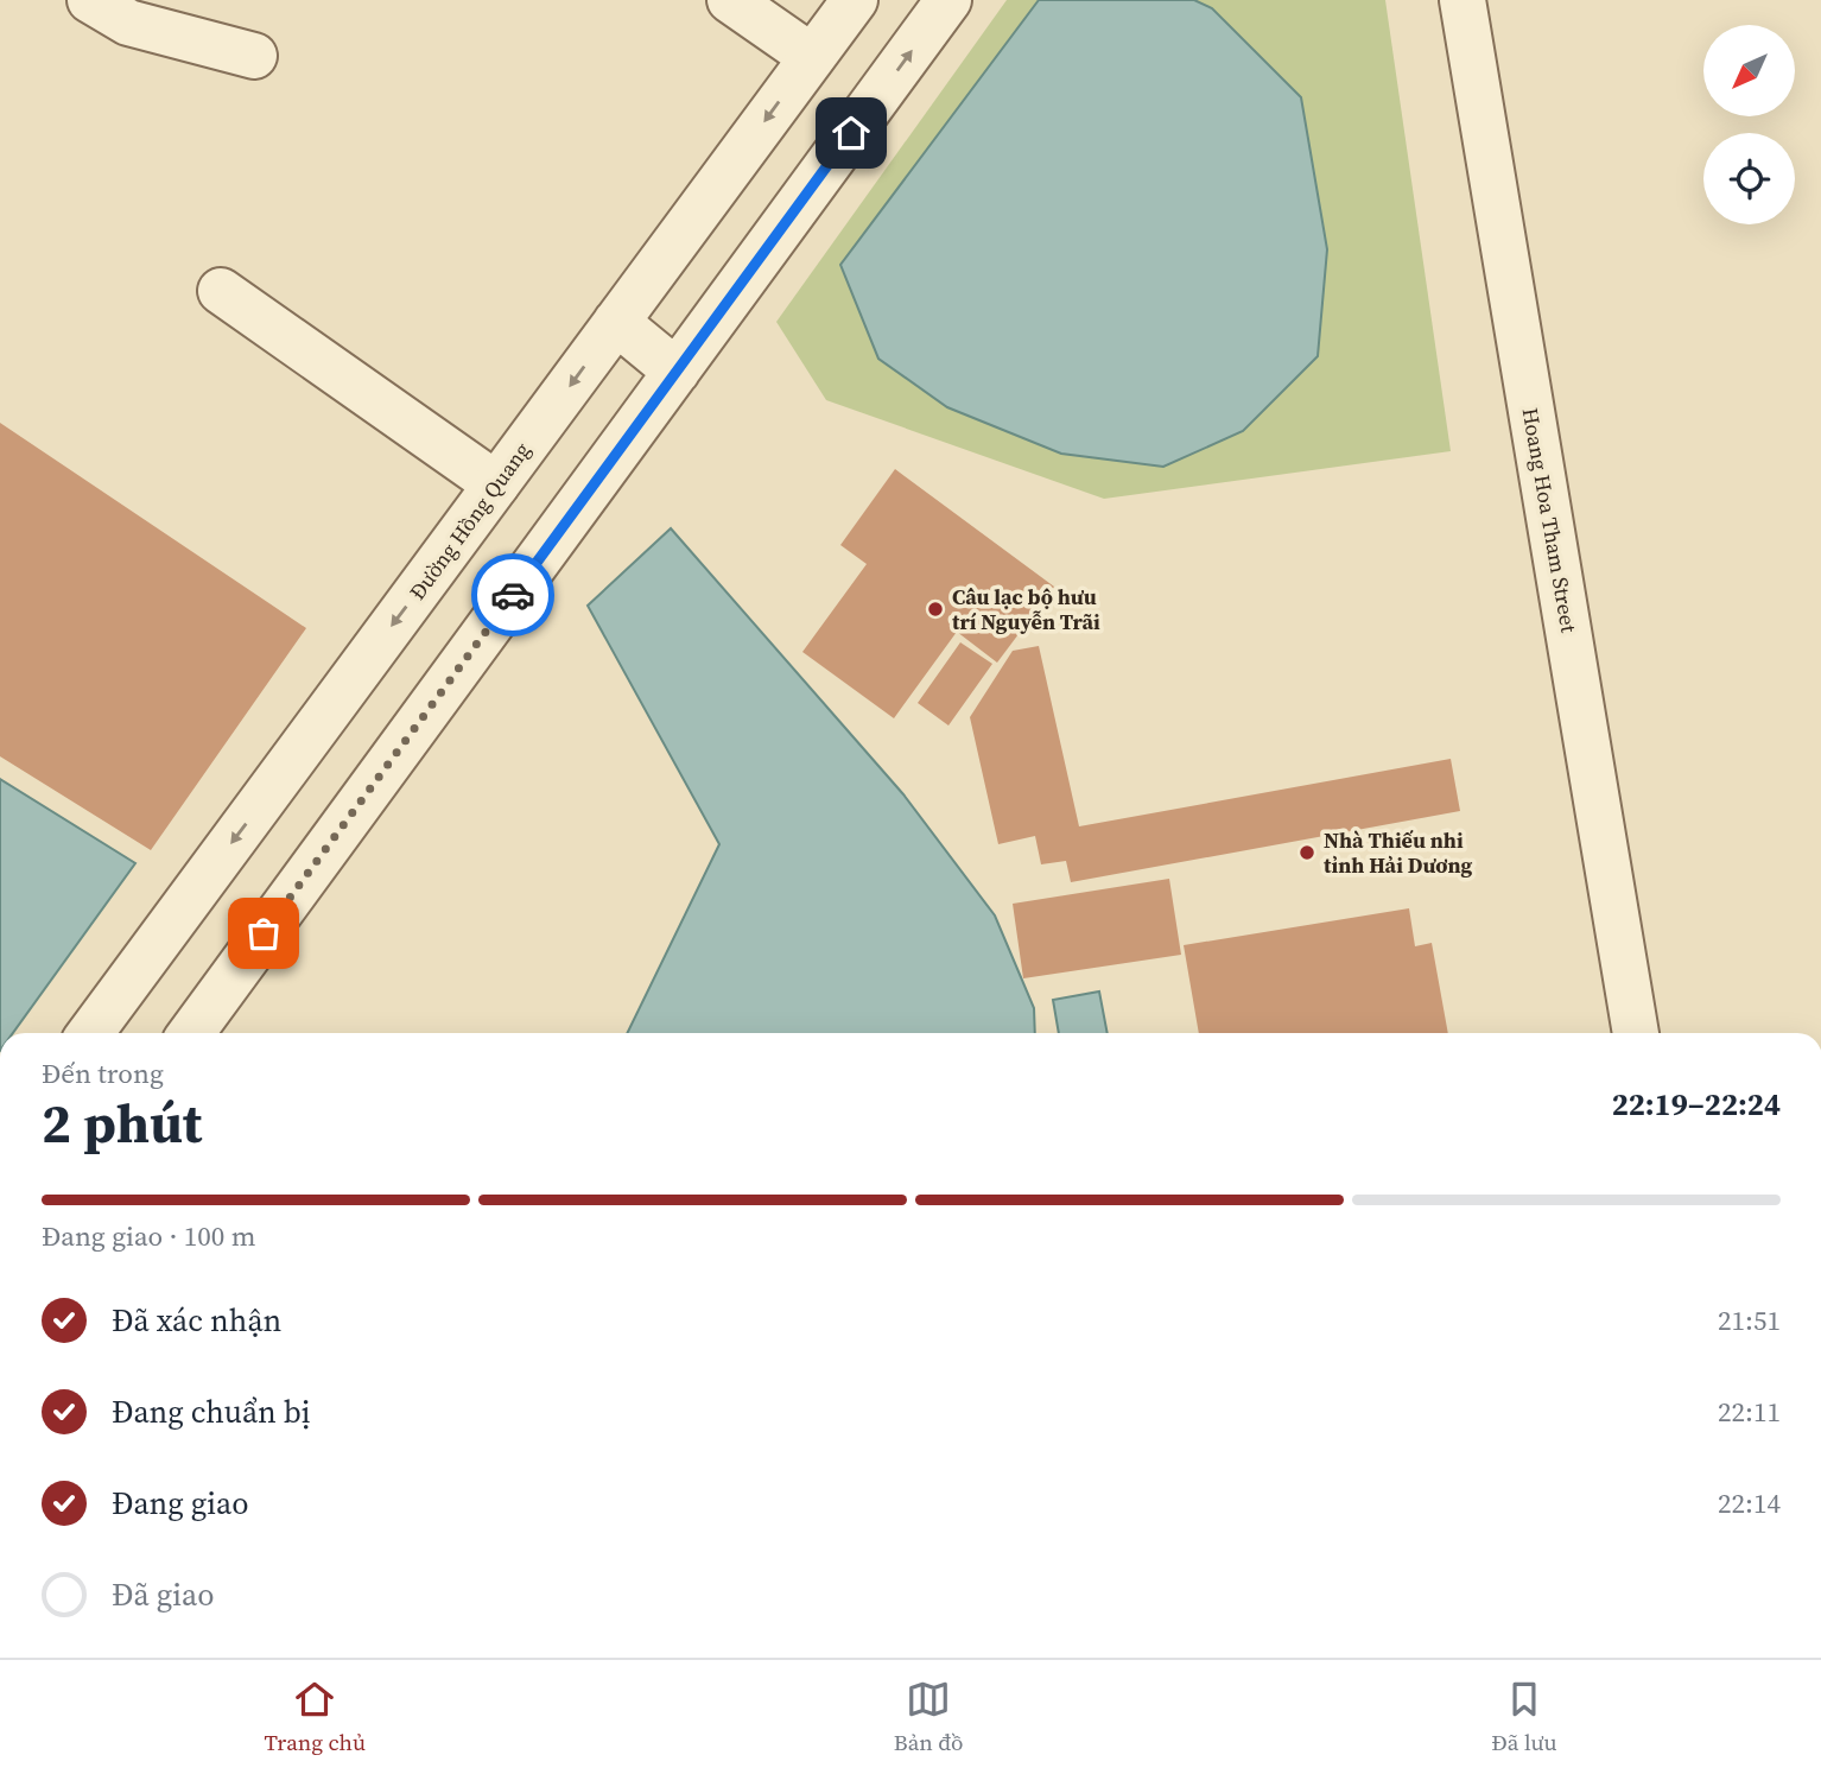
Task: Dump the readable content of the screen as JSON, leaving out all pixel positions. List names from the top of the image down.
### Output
{
  "streets": {
    "street": ["Hoang Hoa Tham Street", "Đường Hồng Quang"]
  },
  "places": ["Câu lạc bộ hưu trí Nguyễn Trãi", "Nhà Thiếu nhi tỉnh Hải Dương"],
  "north": "bottom left",
  "page": {
    "heading": ["2 phút", "Đến trong", "22:19–22:24"],
    "bar": "Đang giao · 100 m",
    "list": [
      ["Đã xác nhận", "21:51"],
      ["Đang chuẩn bị", "22:11"],
      ["Đang giao", "22:14"],
      "Đã giao"
    ],
    "tabs": ["Trang chủ", "Bản đồ", "Đã lưu"]
  }
}
